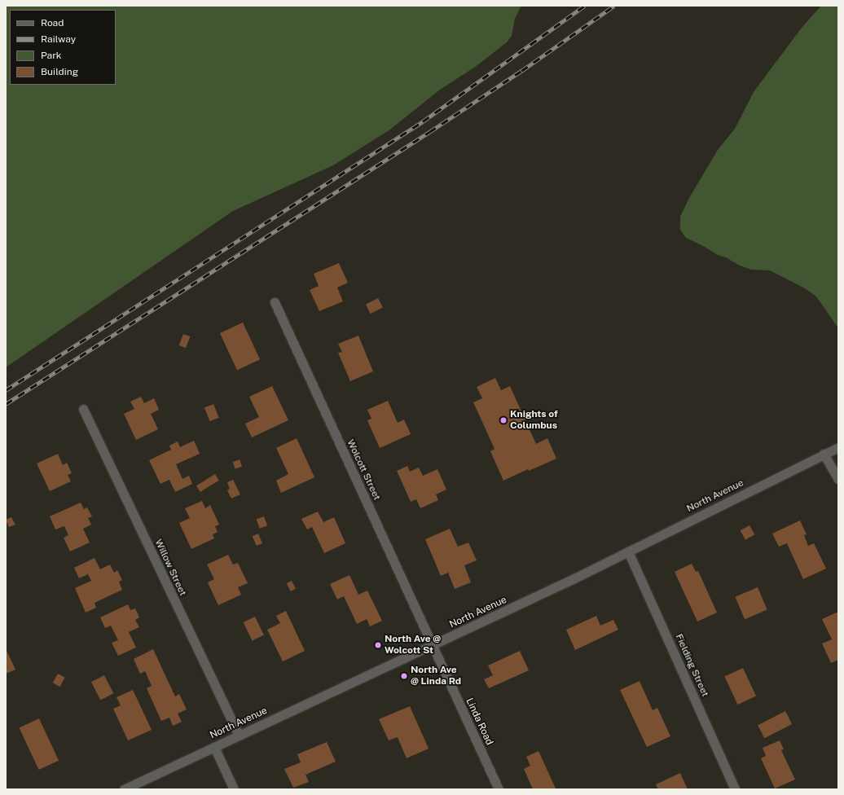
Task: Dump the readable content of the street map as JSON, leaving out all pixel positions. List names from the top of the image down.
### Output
{
  "streets": {
    "street": [
      "Wolcott Street",
      "North Avenue",
      "Willow Street",
      "Fielding Street",
      "Linda Road"
    ]
  },
  "crossings": [
    ["Wolcott Street", "North Avenue"],
    ["Wolcott Street", "Linda Road"],
    ["North Avenue", "Willow Street"],
    ["North Avenue", "Fielding Street"],
    ["North Avenue", "Linda Road"]
  ],
  "places": ["Knights of Columbus", "North Ave @ Wolcott St", "North Ave @ Linda Rd"],
  "legend": [
    "Road",
    "Railway",
    "Park",
    "Building"
  ]
}
